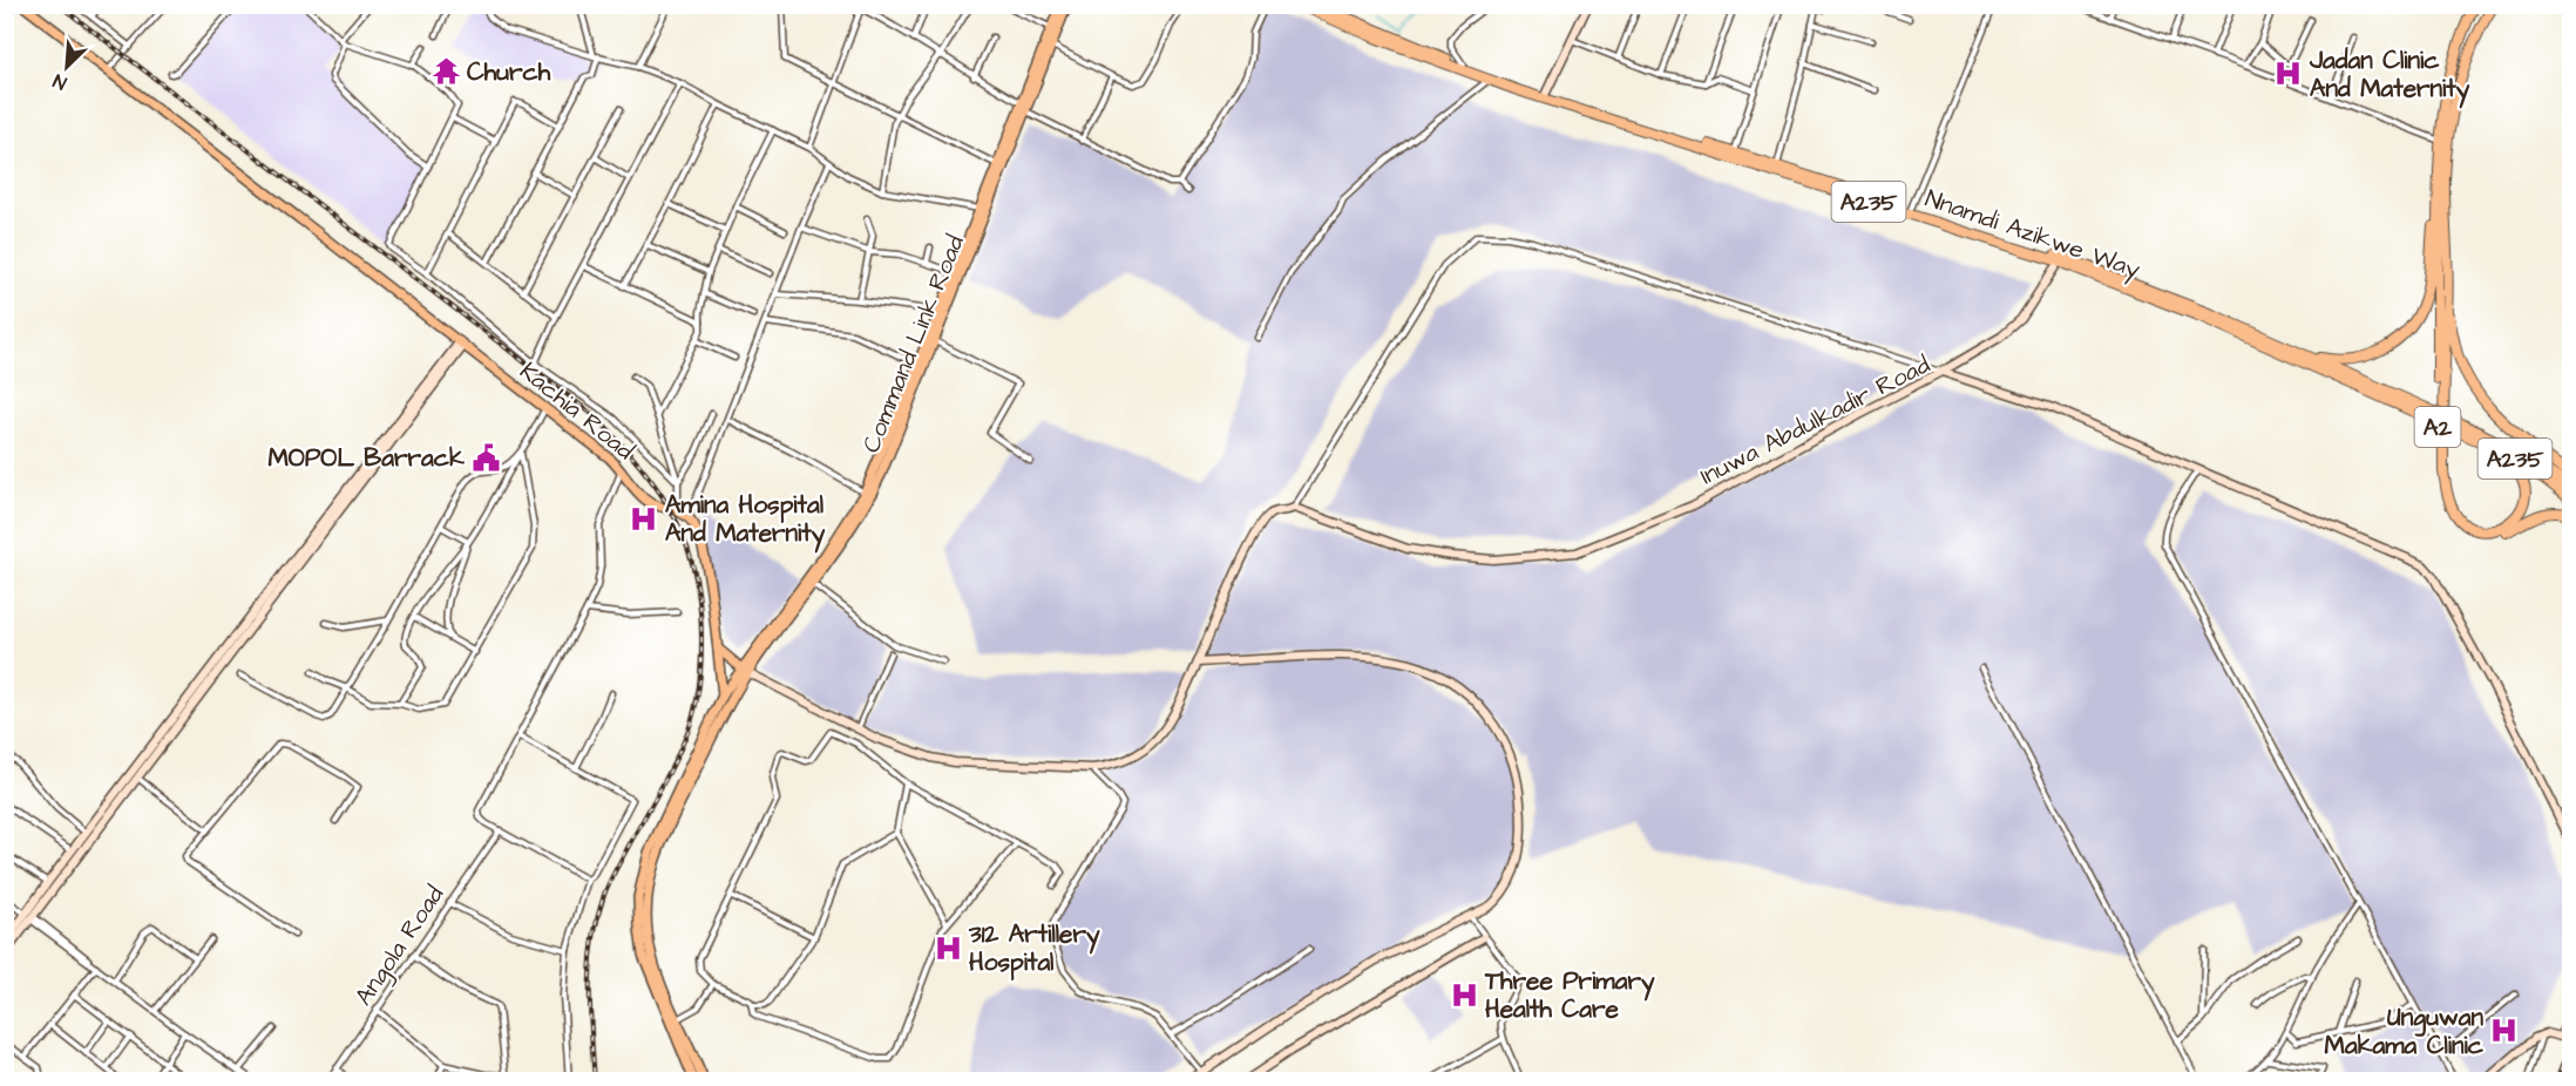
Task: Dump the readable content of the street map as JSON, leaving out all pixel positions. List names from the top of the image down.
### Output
{
  "streets": {
    "highway": ["A235", "Nnamdi Azikwe Way", "A2"],
    "main road": ["Command Link Road", "Kachia Road"],
    "street": ["Inuwa Abdulkadir Road", "Angola Road"]
  },
  "places": {
    "temple": ["Church"],
    "hospital": [
      "Jadan Clinic And Maternity",
      "Amina Hospital And Maternity",
      "312 Artillery Hospital",
      "Three Primary Health Care",
      "Unguwan Makama Clinic"
    ],
    "public building": ["MOPOL Barrack"]
  },
  "north": "bottom left"
}
